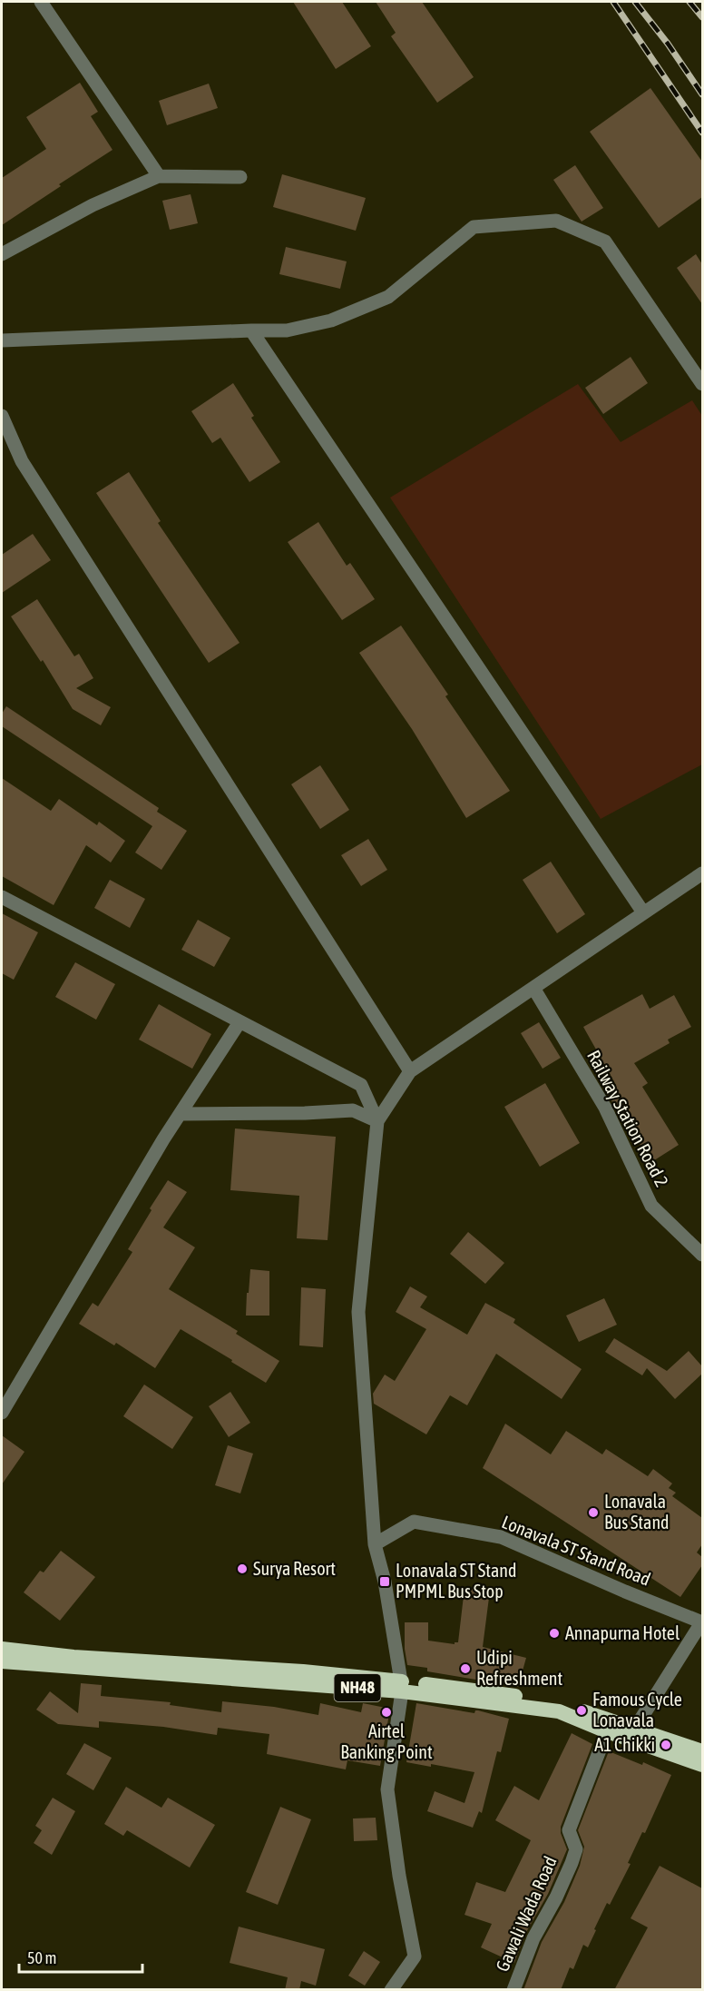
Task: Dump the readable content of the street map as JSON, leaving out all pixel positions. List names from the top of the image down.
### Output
{
  "streets": {
    "highway": ["NH48"],
    "street": ["Railway Station Road 2", "Lonavala ST Stand Road", "Gawali Wada Road"]
  },
  "crossings": [
    ["NH48", "Gawali Wada Road"]
  ],
  "places": {
    "other": [
      "Lonavala Bus Stand",
      "Surya Resort",
      "Annapurna Hotel",
      "Udipi Refreshment",
      "Famous Cycle Lonavala",
      "Airtel Banking Point",
      "A1 Chikki"
    ],
    "transit": ["Lonavala ST Stand PMPML Bus Stop"]
  },
  "scale_bar": "50 m"
}
